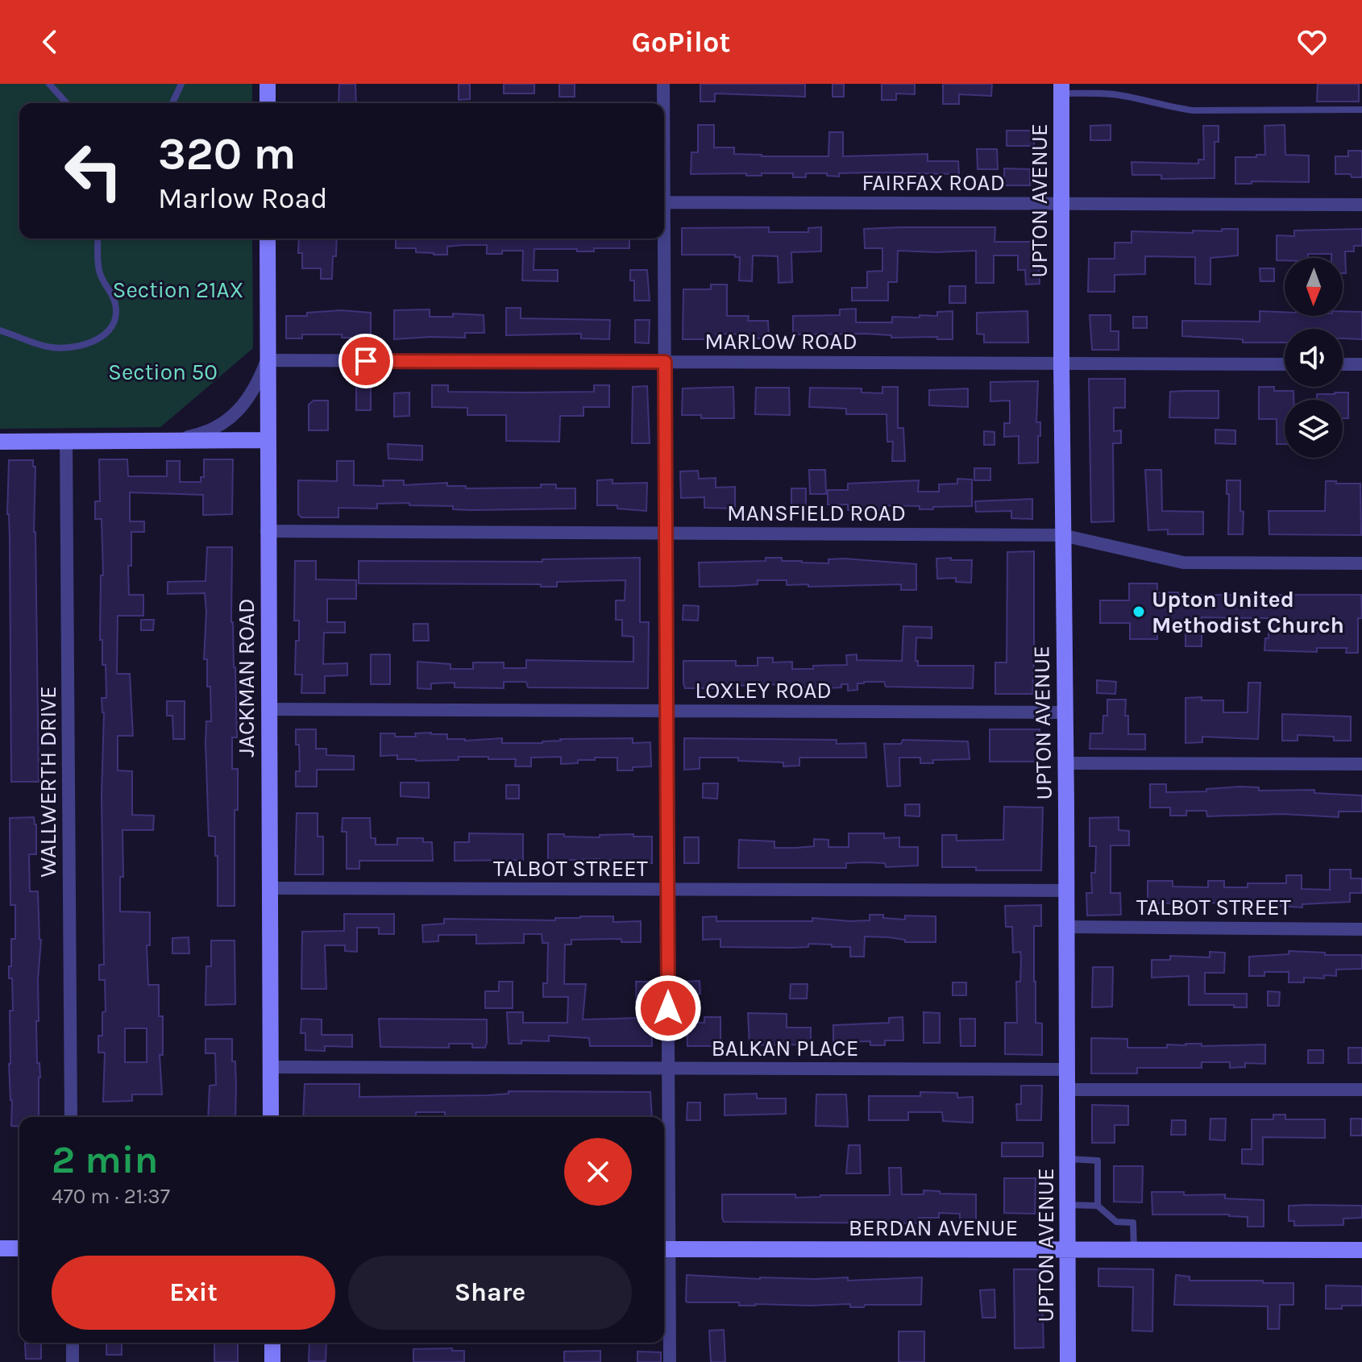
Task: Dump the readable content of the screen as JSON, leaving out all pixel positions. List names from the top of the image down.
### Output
{
  "streets": {
    "street": [
      "FAIRFAX ROAD",
      "UPTON AVENUE",
      "MARLOW ROAD",
      "MANSFIELD ROAD",
      "JACKMAN ROAD",
      "LOXLEY ROAD",
      "WALLWERTH DRIVE",
      "TALBOT STREET",
      "BALKAN PLACE",
      "BERDAN AVENUE"
    ]
  },
  "crossings": [
    ["FAIRFAX ROAD", "UPTON AVENUE"],
    ["UPTON AVENUE", "MARLOW ROAD"],
    ["UPTON AVENUE", "MANSFIELD ROAD"],
    ["UPTON AVENUE", "LOXLEY ROAD"],
    ["UPTON AVENUE", "TALBOT STREET"],
    ["UPTON AVENUE", "BALKAN PLACE"],
    ["UPTON AVENUE", "BERDAN AVENUE"],
    ["MARLOW ROAD", "JACKMAN ROAD"],
    ["MANSFIELD ROAD", "JACKMAN ROAD"],
    ["JACKMAN ROAD", "LOXLEY ROAD"],
    ["JACKMAN ROAD", "TALBOT STREET"],
    ["JACKMAN ROAD", "BALKAN PLACE"]
  ],
  "parks": ["Section 21AX", "Section 50"],
  "places": ["Upton United Methodist Church"],
  "north": "bottom",
  "page": {
    "header": "GoPilot",
    "turn": ["320 m", "Marlow Road"],
    "heading": ["2 min", "470 m · 21:37"],
    "buttons": ["Exit", "Share"]
  }
}
